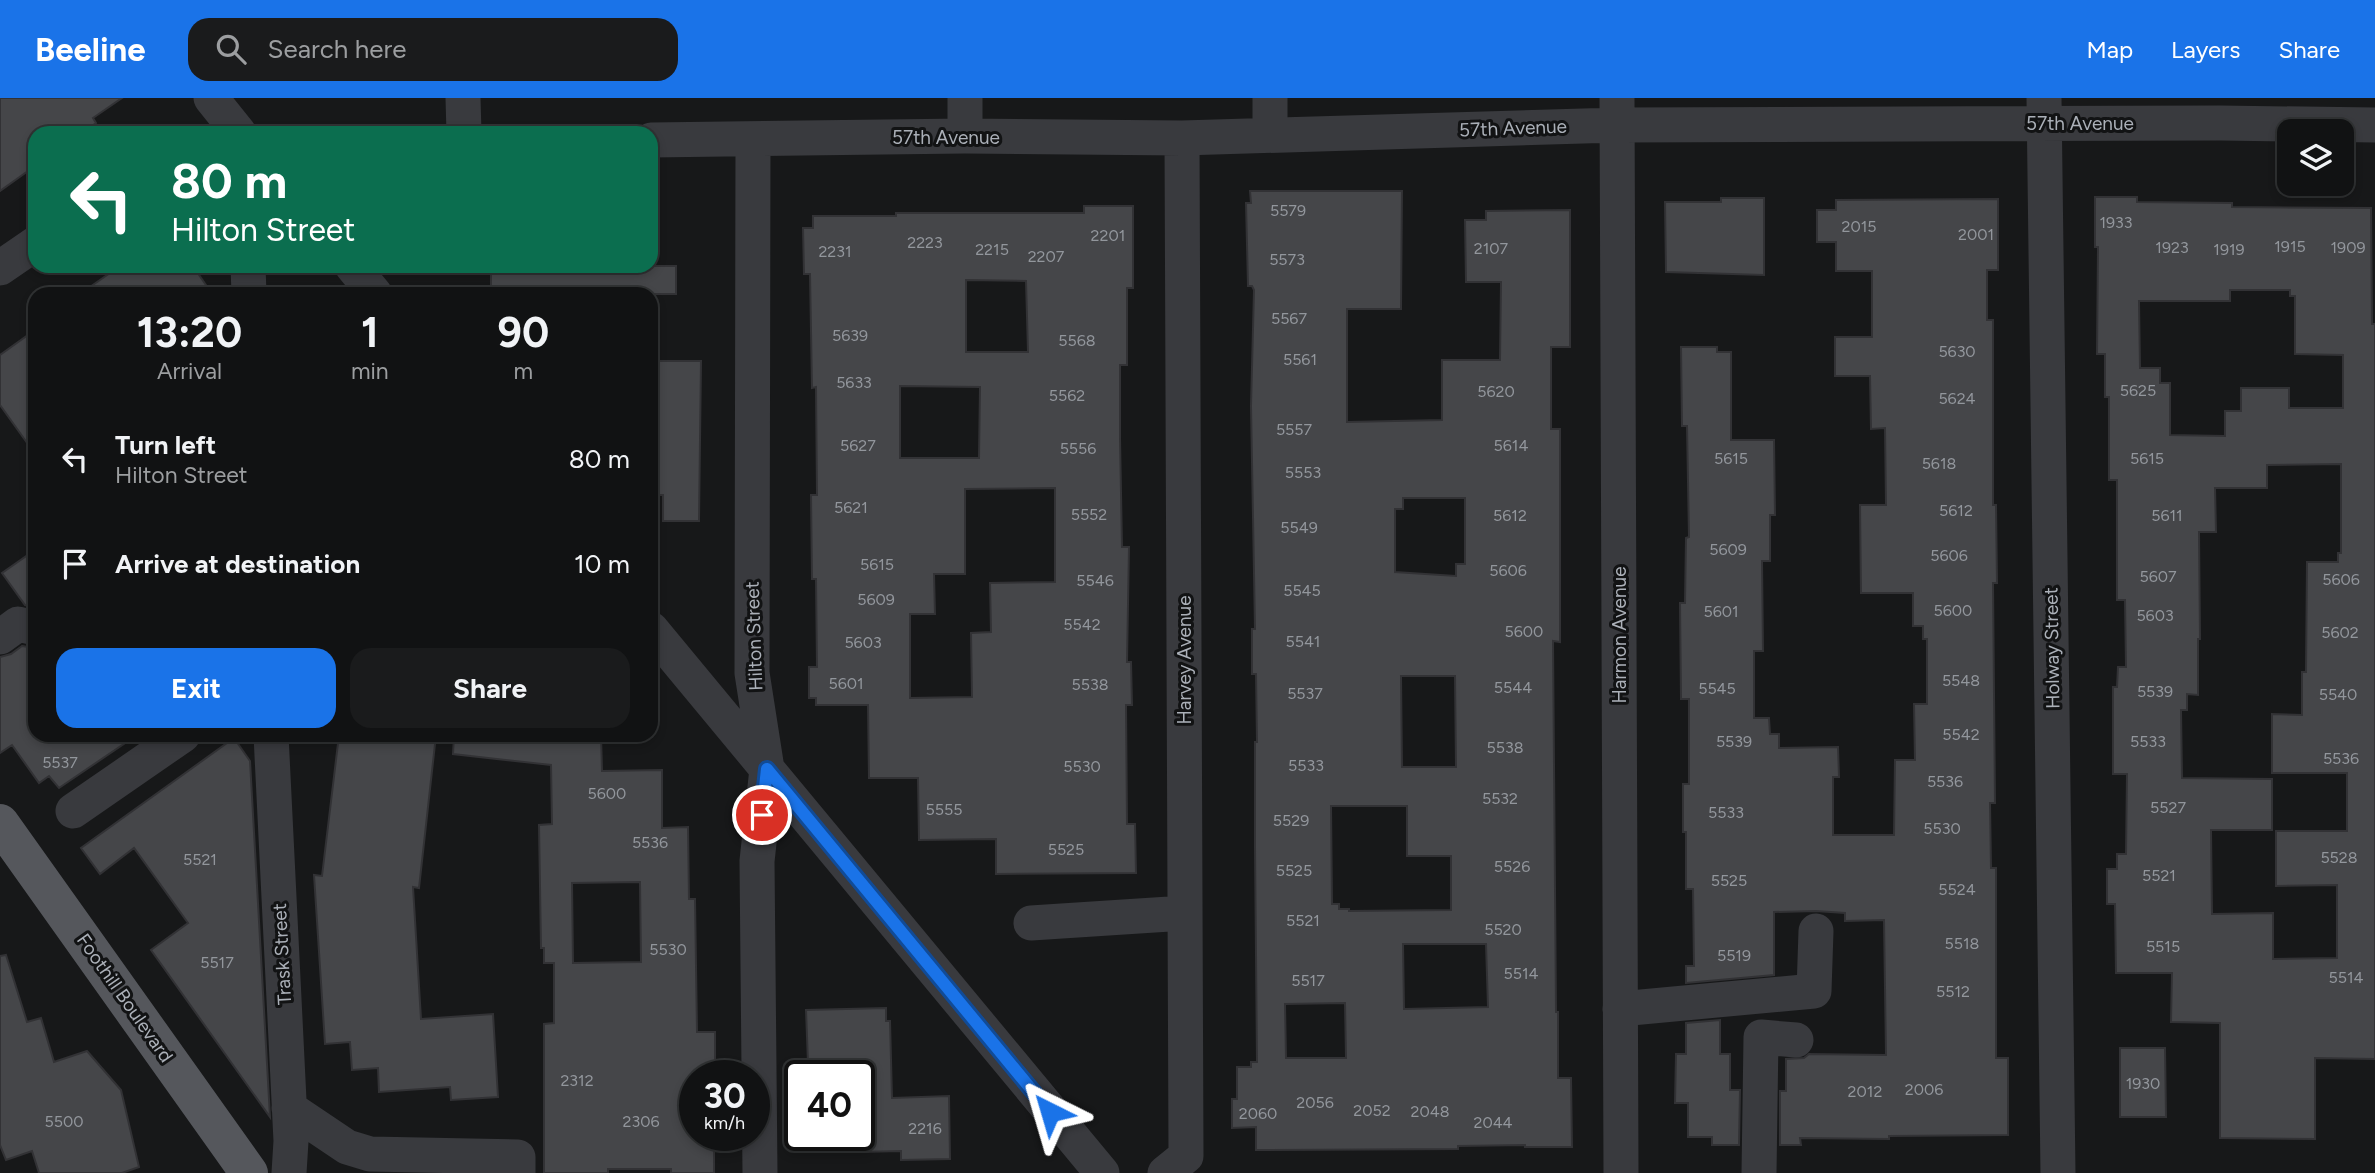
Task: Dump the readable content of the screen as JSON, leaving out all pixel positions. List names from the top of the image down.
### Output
{
  "streets": {
    "main road": ["Foothill Boulevard"],
    "street": [
      "57th Avenue",
      "Harmon Avenue",
      "Hilton Street",
      "Holway Street",
      "Harvey Avenue",
      "Trask Street"
    ]
  },
  "crossings": [
    ["57th Avenue", "Harmon Avenue"],
    ["57th Avenue", "Hilton Street"],
    ["57th Avenue", "Holway Street"],
    ["57th Avenue", "Harvey Avenue"]
  ],
  "house_numbers": [
    "5579",
    "1933",
    "2015",
    "2001",
    "2201",
    "2223",
    "1915",
    "1923",
    "1909",
    "2107",
    "2215",
    "1919",
    "2231",
    "2207",
    "5573",
    "5567",
    "5639",
    "5568",
    "5630",
    "5561",
    "5633",
    "5625",
    "5620",
    "5562",
    "5624",
    "5557",
    "5627",
    "5614",
    "5556",
    "5615",
    "5615",
    "5618",
    "5553",
    "5621",
    "5612",
    "5552",
    "5612",
    "5611",
    "5549",
    "5609",
    "5606",
    "5615",
    "5606",
    "5607",
    "5606",
    "5546",
    "5545",
    "5609",
    "5600",
    "5601",
    "5603",
    "5542",
    "5600",
    "5602",
    "5541",
    "5603",
    "5548",
    "5601",
    "5538",
    "5544",
    "5545",
    "5539",
    "5537",
    "5540",
    "5542",
    "5539",
    "5533",
    "5538",
    "5536",
    "5537",
    "5533",
    "5530",
    "5536",
    "5600",
    "5532",
    "5527",
    "5555",
    "5533",
    "5529",
    "5530",
    "5536",
    "5525",
    "5528",
    "5521",
    "5526",
    "5525",
    "5521",
    "5525",
    "5524",
    "5521",
    "5520",
    "5518",
    "5515",
    "5530",
    "5519",
    "5517",
    "5514",
    "5514",
    "5517",
    "5512",
    "2312",
    "1930",
    "2006",
    "2012",
    "2056",
    "2052",
    "2048",
    "2060",
    "5500",
    "2306",
    "2044",
    "2216"
  ],
  "page": {
    "header": "Beeline",
    "search": "Search here",
    "nav": ["Map", "Layers", "Share"],
    "turn": ["80 m", "Hilton Street"],
    "eta": [
      "13:20",
      "Arrival",
      "1",
      "min",
      "90",
      "m"
    ],
    "list": [
      {
        "name": "Turn left",
        "note": "Hilton Street",
        "value": "80 m"
      },
      {
        "name": "Arrive at destination",
        "value": "10 m"
      }
    ],
    "buttons": ["Exit", "Share"],
    "speed": "30 km/h",
    "limit": "40"
  }
}
